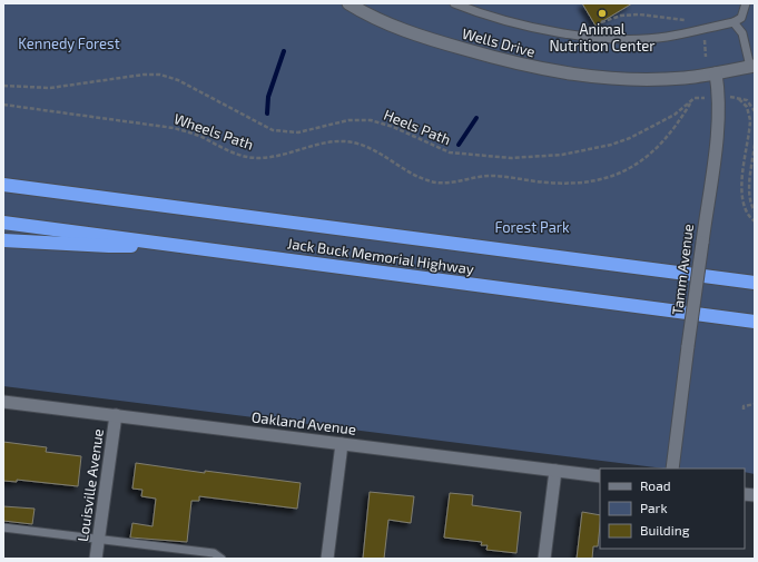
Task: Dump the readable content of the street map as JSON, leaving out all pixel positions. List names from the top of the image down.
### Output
{
  "streets": {
    "highway": ["Jack Buck Memorial Highway"],
    "street": [
      "Wells Drive",
      "Tamm Avenue",
      "Oakland Avenue",
      "Louisville Avenue"
    ],
    "path": ["Heels Path", "Wheels Path"]
  },
  "crossings": [
    ["Wells Drive", "Tamm Avenue"],
    ["Heels Path", "Wheels Path"],
    ["Oakland Avenue", "Louisville Avenue"]
  ],
  "parks": ["Kennedy Forest", "Forest Park"],
  "places": ["Animal Nutrition Center"],
  "legend": ["Road", "Park", "Building"]
}
